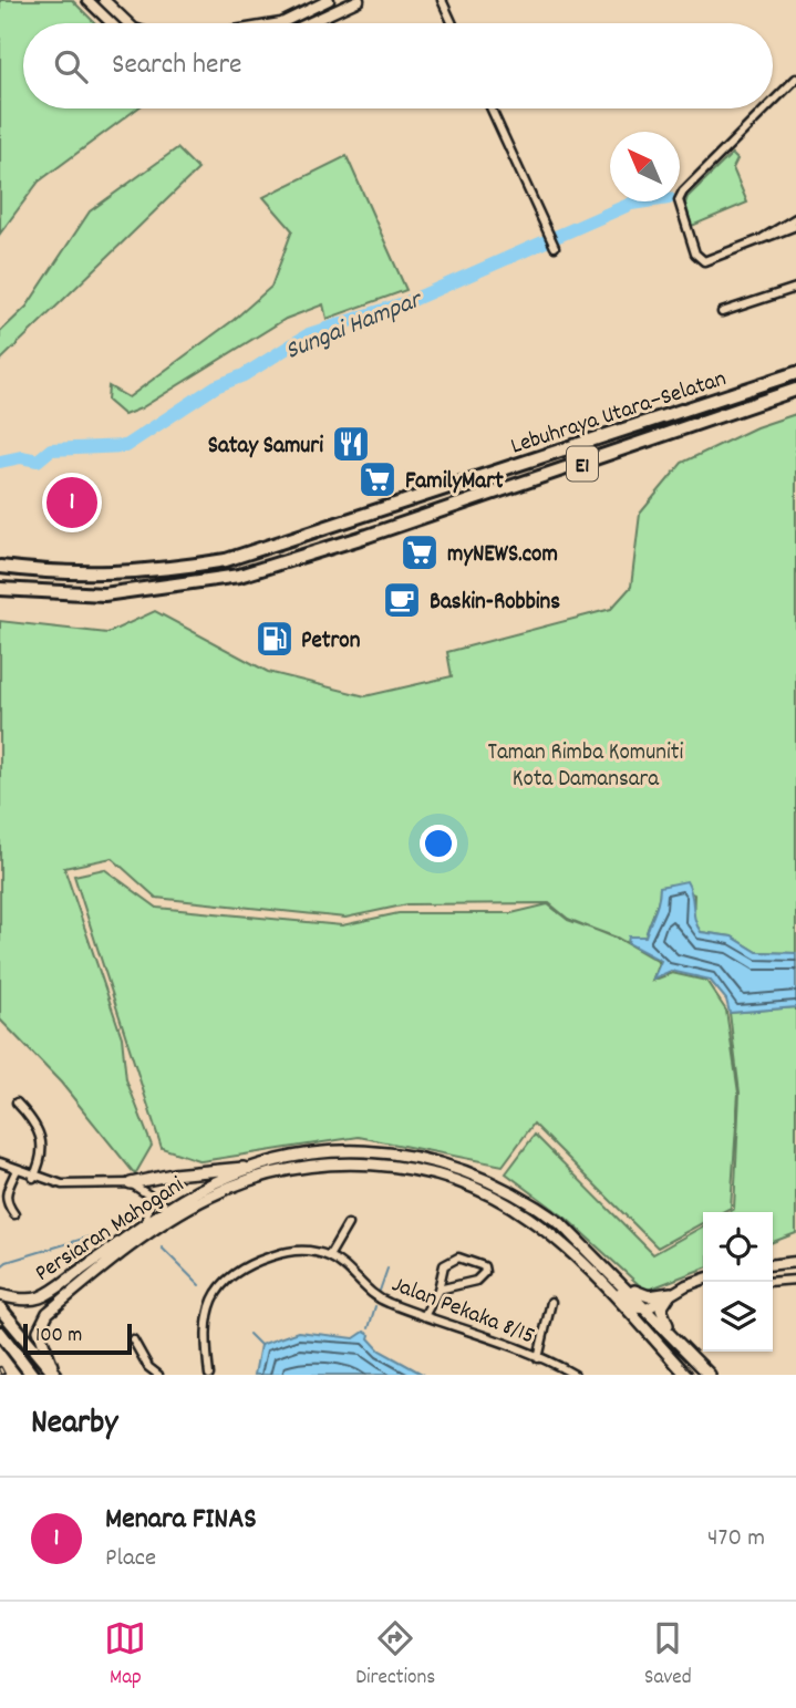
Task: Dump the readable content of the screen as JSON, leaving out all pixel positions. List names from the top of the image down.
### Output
{
  "streets": {
    "highway": ["Lebuhraya Utara–Selatan", "E1"],
    "main road": ["Persiaran Mahogani"],
    "street": ["Jalan Pekaka 8/15"]
  },
  "water": ["Sungai Hampar"],
  "parks": ["Taman Rimba Komuniti Kota Damansara"],
  "places": {
    "restaurant": ["Satay Samuri"],
    "supermarket": ["FamilyMart", "myNEWS.com"],
    "cafe": ["Baskin-Robbins"],
    "fuel station": ["Petron"]
  },
  "scale_bar": "100 m",
  "north": "top left",
  "page": {
    "search": "Search here",
    "pins": "1",
    "scale": "100 m",
    "heading": "Nearby",
    "list": [
      {
        "mark": "1",
        "name": "Menara FINAS",
        "note": "Place",
        "value": "470 m"
      }
    ],
    "nav": ["Map", "Directions", "Saved"]
  }
}
